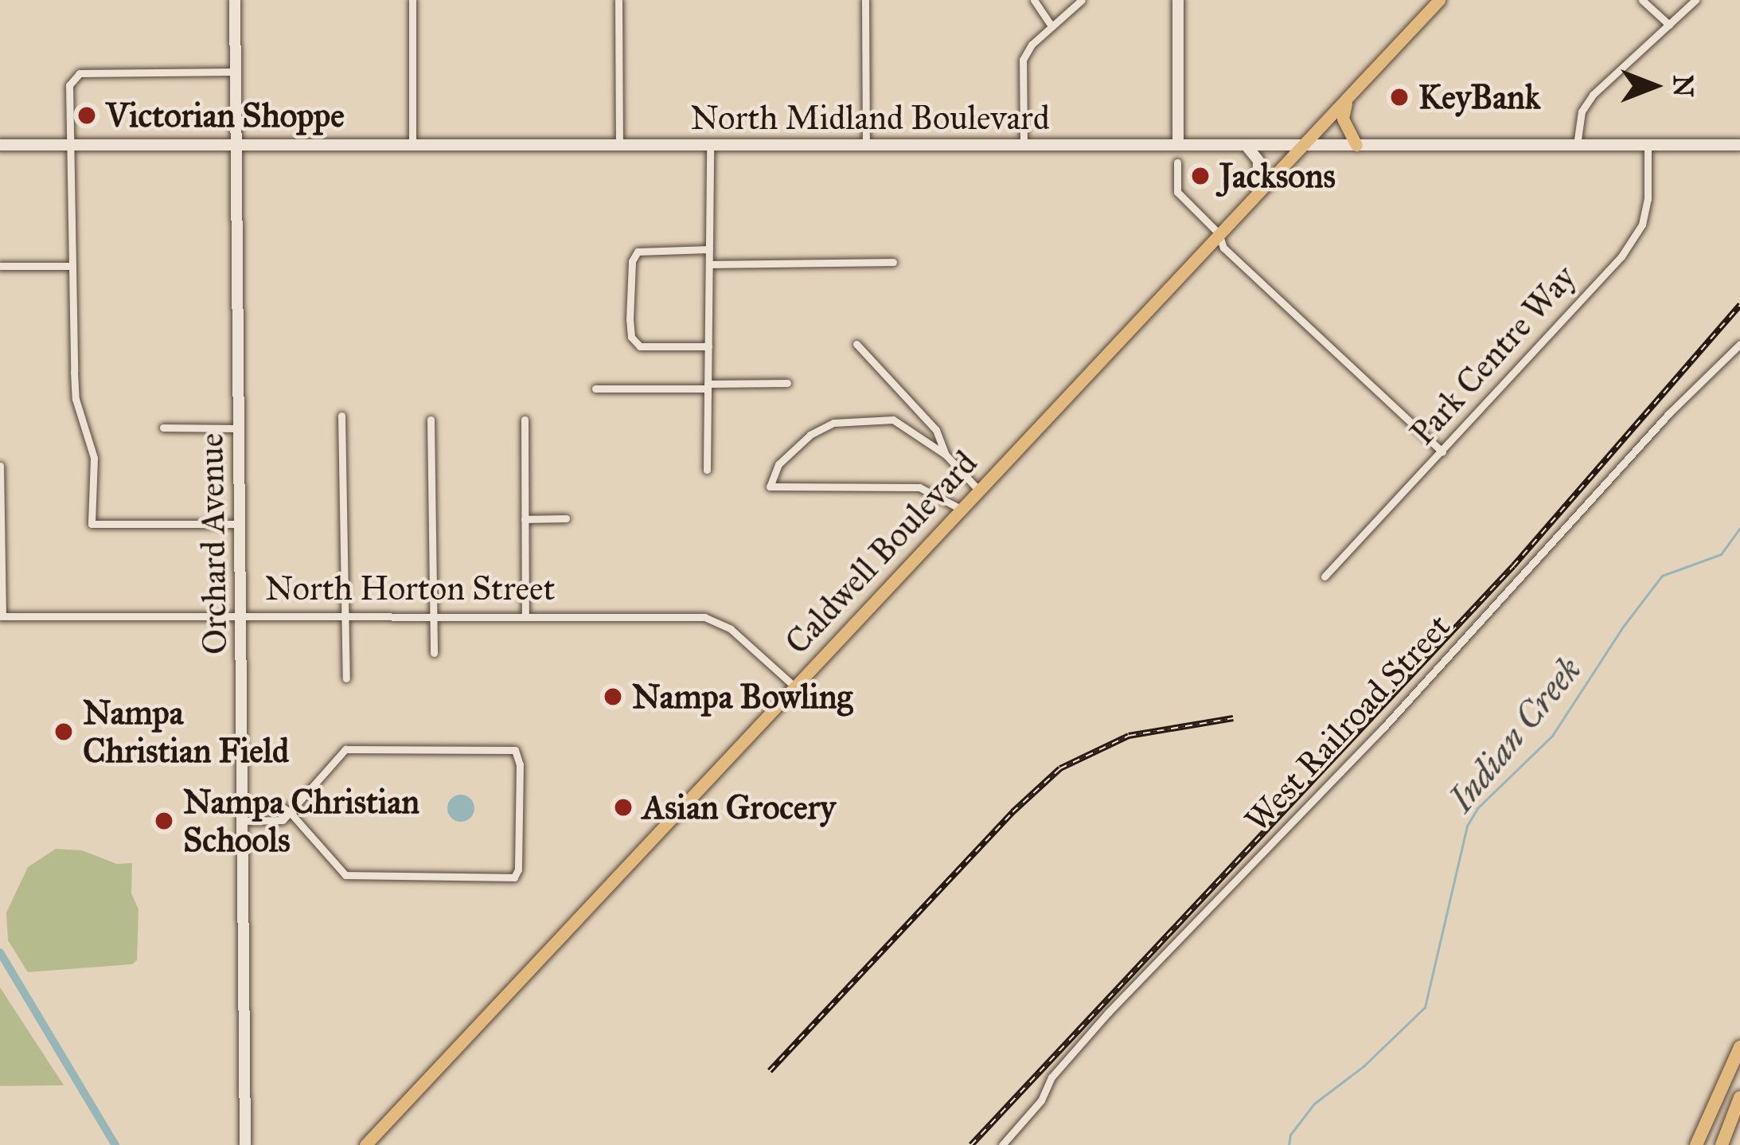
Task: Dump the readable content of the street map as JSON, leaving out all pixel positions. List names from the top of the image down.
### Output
{
  "streets": {
    "main road": ["Caldwell Boulevard"],
    "street": [
      "North Midland Boulevard",
      "Park Centre Way",
      "Orchard Avenue",
      "North Horton Street",
      "West Railroad Street"
    ]
  },
  "crossings": [
    ["North Midland Boulevard", "Park Centre Way"],
    ["North Midland Boulevard", "Orchard Avenue"],
    ["North Midland Boulevard", "Caldwell Boulevard"],
    ["Orchard Avenue", "North Horton Street"],
    ["Caldwell Boulevard", "North Horton Street"]
  ],
  "water": ["Indian Creek"],
  "places": [
    "KeyBank",
    "Victorian Shoppe",
    "Jacksons",
    "Nampa Bowling",
    "Nampa Christian Field",
    "Asian Grocery",
    "Nampa Christian Schools"
  ],
  "north": "right"
}
